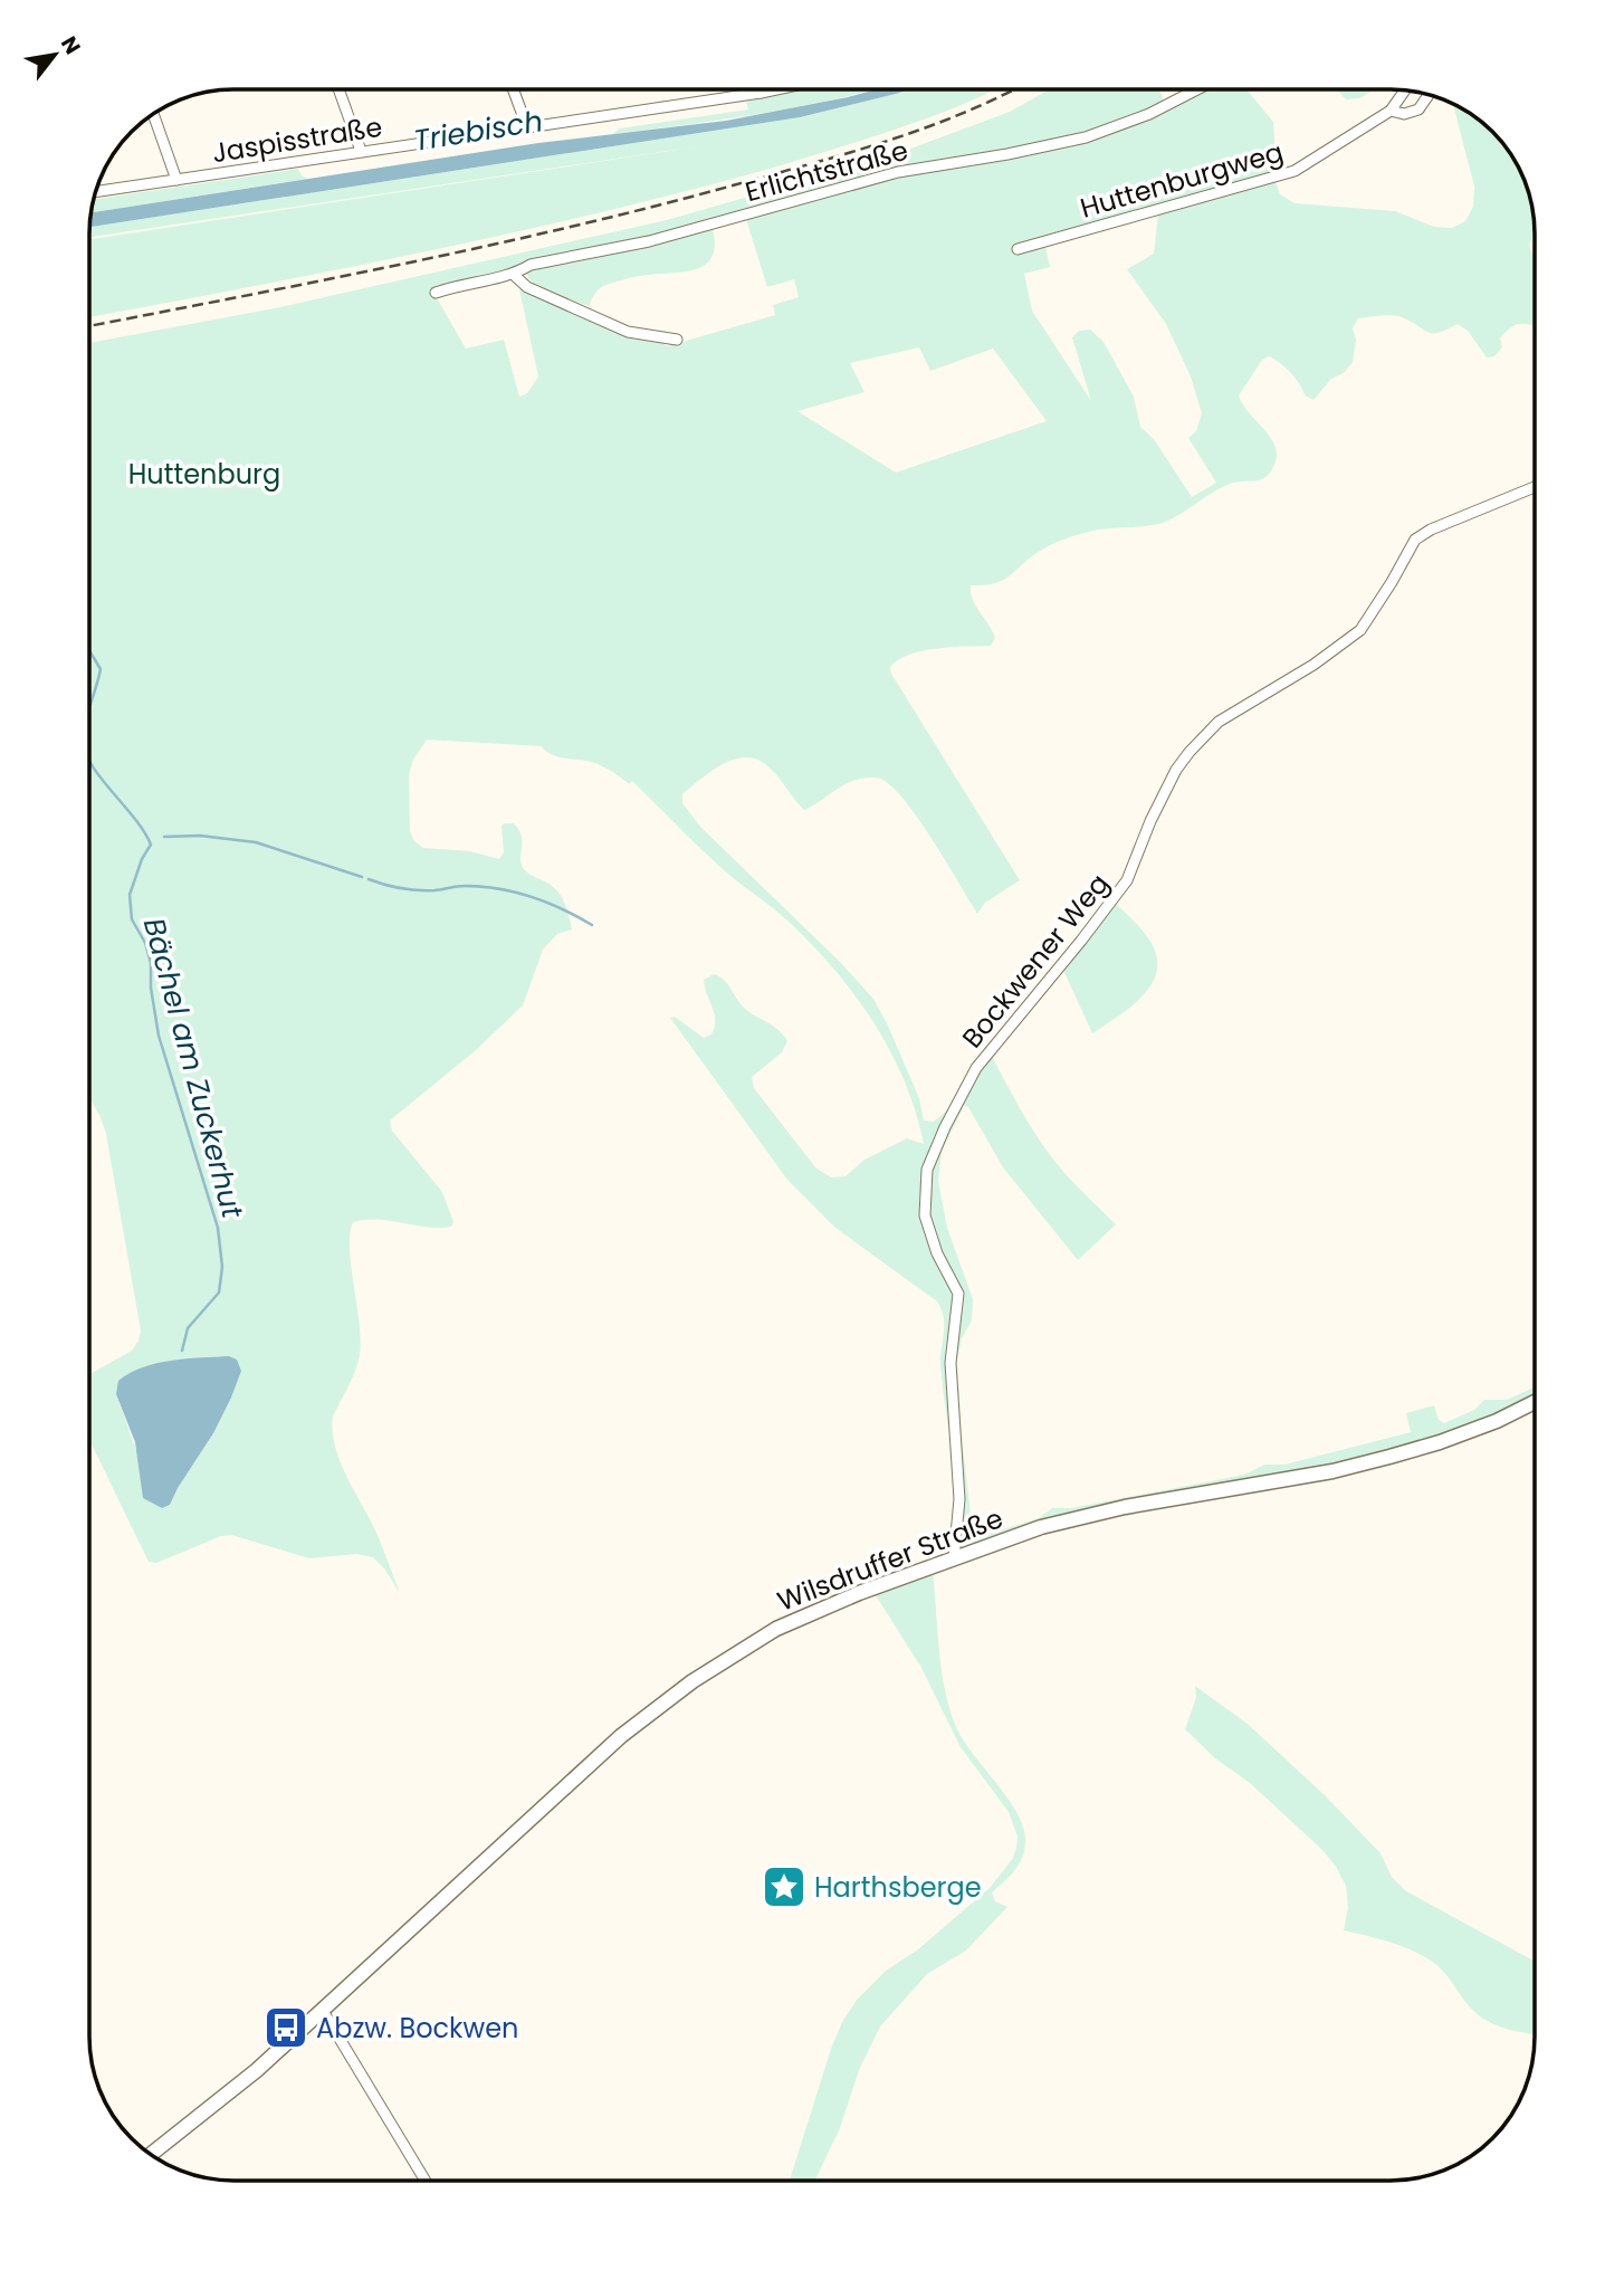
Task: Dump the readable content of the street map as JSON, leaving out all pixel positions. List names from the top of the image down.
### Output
{
  "streets": {
    "main road": ["Wilsdruffer Straße"],
    "street": [
      "Jaspisstraße",
      "Erlichtstraße",
      "Huttenburgweg",
      "Bockwener Weg"
    ]
  },
  "crossings": [
    ["Bockwener Weg", "Wilsdruffer Straße"]
  ],
  "water": ["Triebisch", "Bächel am Zuckerhut"],
  "parks": ["Huttenburg"],
  "places": {
    "place": ["Harthsberge"],
    "bus stop": ["Abzw. Bockwen"]
  },
  "north": "top right"
}
